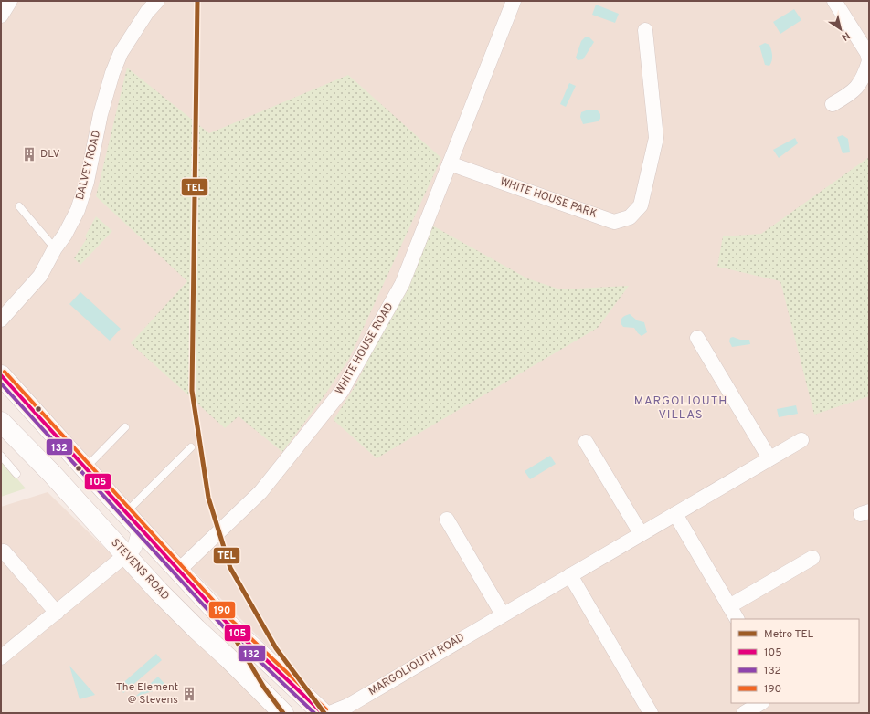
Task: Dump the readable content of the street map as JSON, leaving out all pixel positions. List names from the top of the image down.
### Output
{
  "streets": {
    "main road": ["STEVENS ROAD"],
    "street": [
      "DALVEY ROAD",
      "WHITE HOUSE PARK",
      "WHITE HOUSE ROAD",
      "MARGOLIOUTH ROAD"
    ]
  },
  "crossings": [
    ["WHITE HOUSE PARK", "WHITE HOUSE ROAD"]
  ],
  "districts": ["MARGOLIOUTH VILLAS"],
  "places": {
    "building": ["DLV", "The Element @ Stevens"]
  },
  "lines": [
    "metro line TEL",
    "transit line 190",
    "transit line 105",
    "transit line 132"
  ],
  "legend": [
    "Metro TEL",
    "105",
    "132",
    "190"
  ],
  "north": "bottom right"
}
